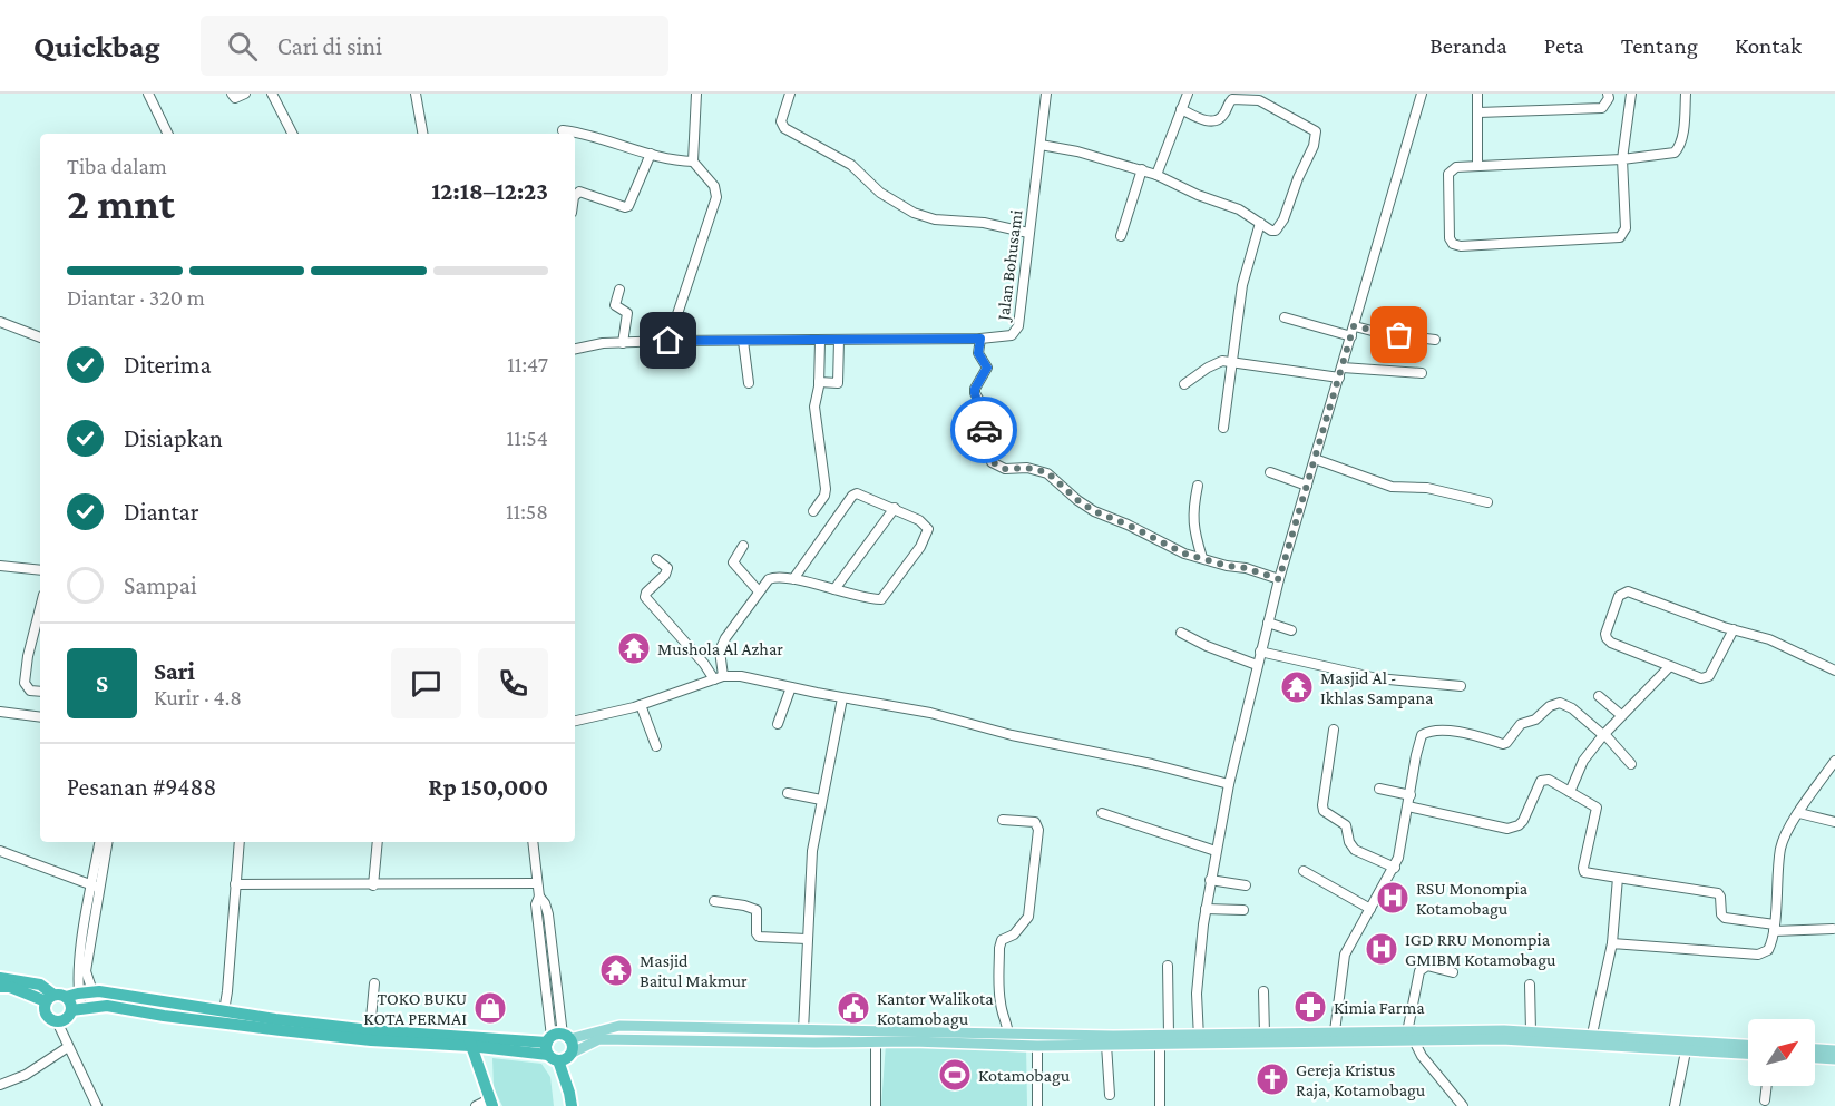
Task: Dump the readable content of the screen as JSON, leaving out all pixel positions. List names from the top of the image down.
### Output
{
  "streets": {
    "street": ["Jalan Bohusami"]
  },
  "places": {
    "temple": ["Mushola Al Azhar", "Masjid Al - Ikhlas Sampana", "Masjid Baitul Makmur"],
    "hospital": ["RSU Monompia Kotamobagu", "IGD RRU Monompia GMIBM Kotamobagu"],
    "pharmacy": ["Kimia Farma"],
    "shop": ["TOKO BUKU KOTA PERMAI"],
    "public building": ["Kantor Walikota Kotamobagu"],
    "sports": ["Kotamobagu"],
    "church": ["Gereja Kristus Raja, Kotamobagu"]
  },
  "north": "top right",
  "page": {
    "header": "Quickbag",
    "search": "Cari di sini",
    "nav": [
      "Beranda",
      "Peta",
      "Tentang",
      "Kontak"
    ],
    "heading": ["2 mnt", "Tiba dalam", "12:18–12:23"],
    "panel": [
      "Sari",
      "Kurir · 4.8",
      "Pesanan #9488",
      "Rp 150,000"
    ],
    "bar": "Diantar · 320 m",
    "list": [
      ["Diterima", "11:47"],
      ["Disiapkan", "11:54"],
      ["Diantar", "11:58"],
      "Sampai"
    ],
    "round": "S"
  }
}
